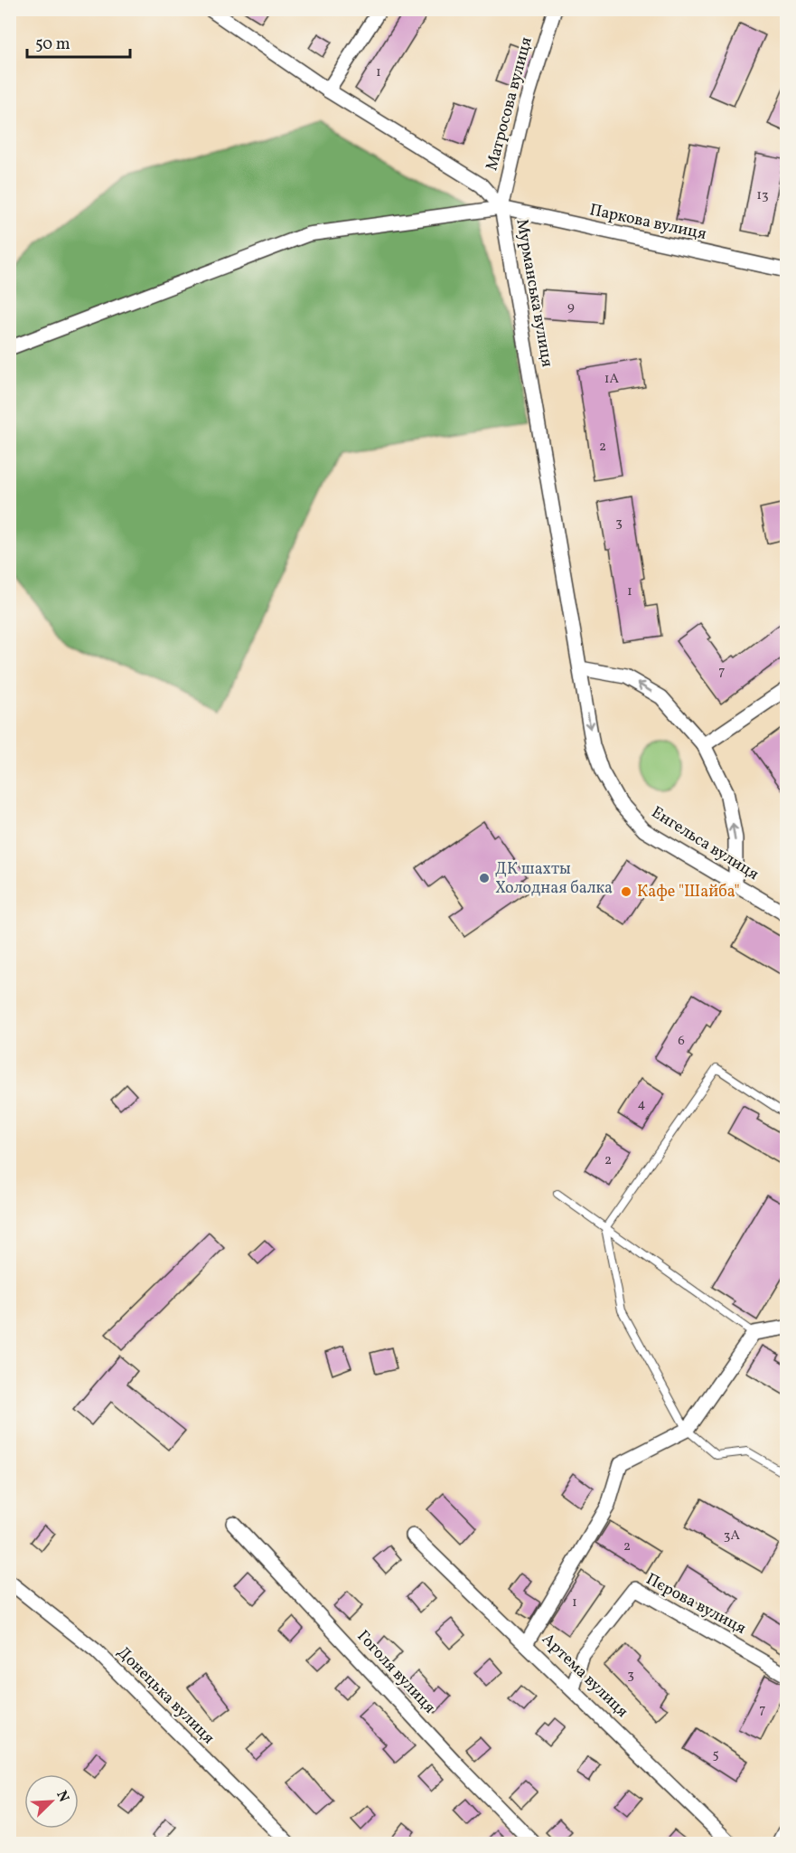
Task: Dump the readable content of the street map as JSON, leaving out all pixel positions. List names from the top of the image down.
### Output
{
  "streets": {
    "street": [
      "Матросова вулиця",
      "Паркова вулиця",
      "Мурманська вулиця",
      "Енгельса вулиця",
      "Пєрова вулиця",
      "Гоголя вулиця",
      "Артема вулиця",
      "Донецька вулиця"
    ]
  },
  "crossings": [
    ["Матросова вулиця", "Паркова вулиця"],
    ["Матросова вулиця", "Мурманська вулиця"],
    ["Паркова вулиця", "Мурманська вулиця"],
    ["Мурманська вулиця", "Енгельса вулиця"],
    ["Пєрова вулиця", "Артема вулиця"]
  ],
  "places": ["ДК шахты Холодная балка", "Кафе \"Шайба\""],
  "house_numbers": [
    "1",
    "13",
    "9",
    "1А",
    "2",
    "3",
    "1",
    "7",
    "6",
    "4",
    "2",
    "3А",
    "2",
    "1",
    "3",
    "7",
    "5"
  ],
  "scale_bar": "50 m",
  "north": "top right"
}
